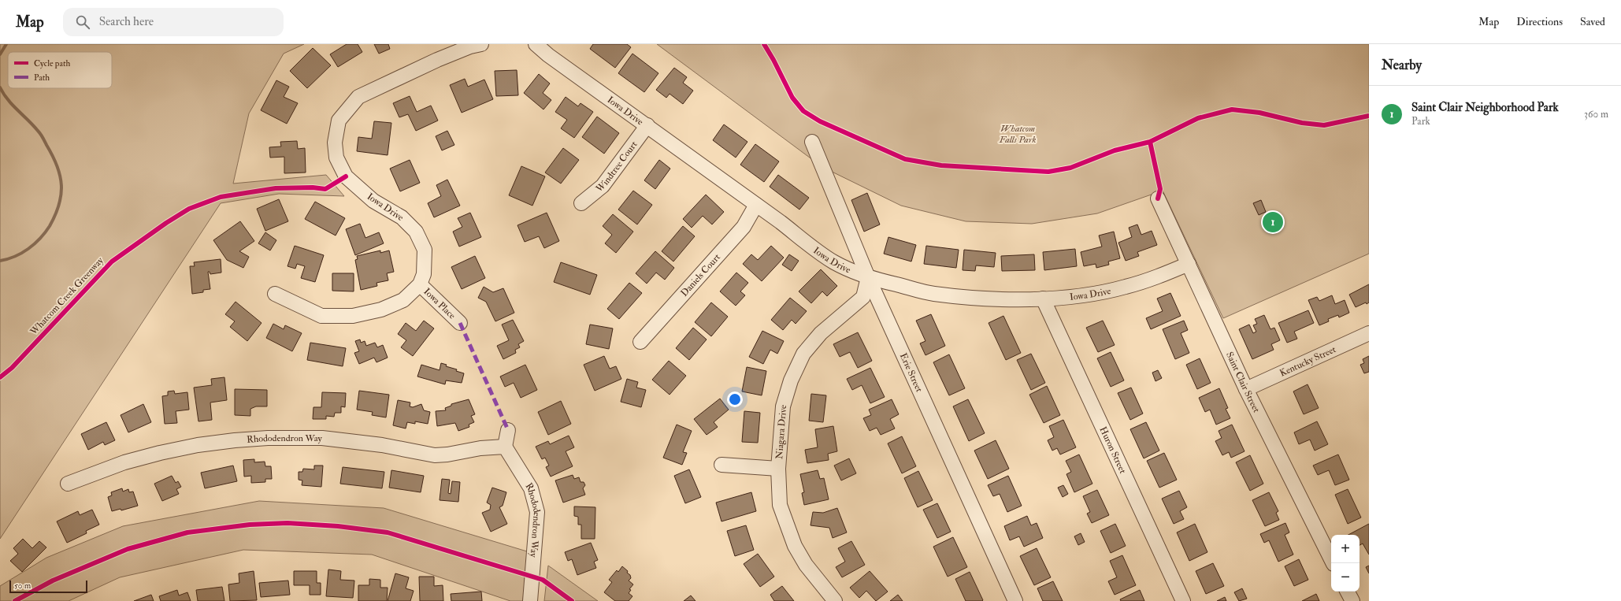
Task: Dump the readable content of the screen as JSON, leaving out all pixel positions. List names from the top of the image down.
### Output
{
  "streets": {
    "street": [
      "Iowa Drive",
      "Windtree Court",
      "Daniels Court",
      "Iowa Place",
      "Kentucky Street",
      "Erie Street",
      "Saint Clair Street",
      "Niagara Drive",
      "Rhododendron Way",
      "Huron Street"
    ],
    "cycle path": ["Whatcom Creek Greenway"]
  },
  "crossings": [
    ["Iowa Drive", "Windtree Court"],
    ["Iowa Drive", "Daniels Court"],
    ["Iowa Drive", "Iowa Place"],
    ["Iowa Drive", "Erie Street"],
    ["Iowa Drive", "Saint Clair Street"],
    ["Iowa Drive", "Niagara Drive"],
    ["Iowa Drive", "Huron Street"],
    ["Kentucky Street", "Saint Clair Street"],
    ["Erie Street", "Niagara Drive"]
  ],
  "parks": ["Whatcom Falls Park"],
  "legend": ["Cycle path", "Path"],
  "scale_bar": "50 m",
  "page": {
    "header": "Map",
    "search": "Search here",
    "nav": ["Map", "Directions", "Saved"],
    "heading": "Nearby",
    "list": [
      {
        "mark": "1",
        "name": "Saint Clair Neighborhood Park",
        "note": "Park",
        "value": "360 m"
      }
    ],
    "pins": "1",
    "map_buttons": ["+", "−"],
    "scale": "50 m"
  }
}
